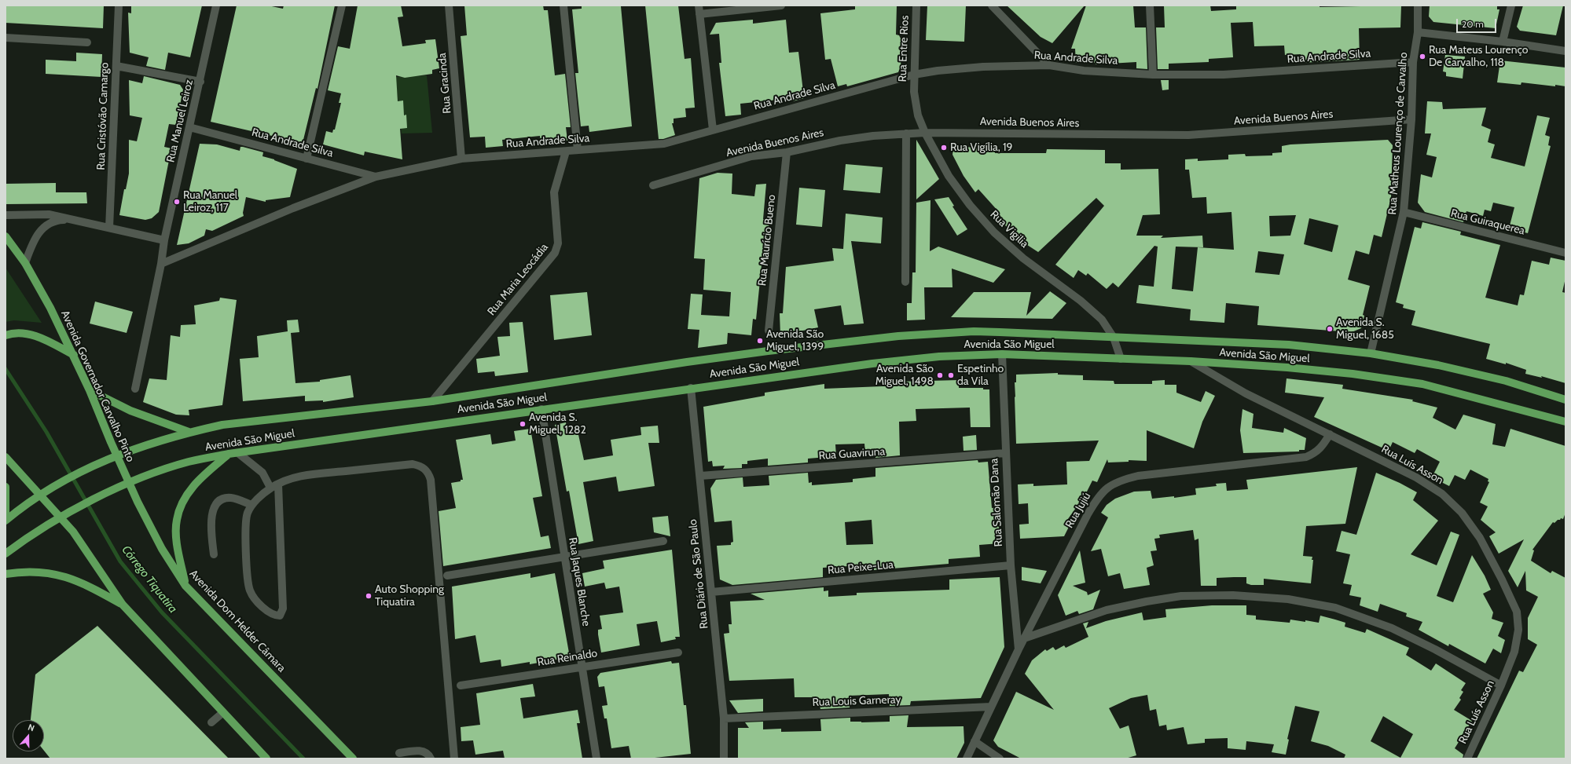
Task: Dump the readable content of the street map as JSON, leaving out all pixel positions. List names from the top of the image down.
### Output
{
  "streets": {
    "main road": ["Avenida São Miguel", "Avenida Governador Carvalho Pinto", "Avenida Dom Helder Câmara"],
    "street": [
      "Rua Entre Rios",
      "Rua Andrade Silva",
      "Rua Gracinda",
      "Rua Cristóvão Camargo",
      "Avenida Buenos Aires",
      "Rua Manuel Leiroz",
      "Rua Matheus Lourenço de Carvalho",
      "Rua Guiraquerea",
      "Rua Vigilia",
      "Rua Maurício Bueno",
      "Rua Maria Leocádia",
      "Rua Guaviruna",
      "Rua Luís Asson",
      "Rua Salomão Dana",
      "Rua Jujiú",
      "Rua Peixe-Lua",
      "Rua Diário de São Paulo",
      "Rua Jaques Blanche",
      "Rua Reinaldo",
      "Rua Louis Garneray"
    ]
  },
  "crossings": [
    ["Rua Entre Rios", "Rua Andrade Silva"],
    ["Rua Entre Rios", "Rua Vigilia"],
    ["Rua Andrade Silva", "Rua Gracinda"],
    ["Rua Andrade Silva", "Rua Manuel Leiroz"],
    ["Rua Andrade Silva", "Rua Matheus Lourenço de Carvalho"],
    ["Rua Andrade Silva", "Rua Maria Leocádia"],
    ["Avenida Buenos Aires", "Rua Matheus Lourenço de Carvalho"],
    ["Avenida Buenos Aires", "Rua Vigilia"],
    ["Avenida Buenos Aires", "Rua Maurício Bueno"],
    ["Rua Matheus Lourenço de Carvalho", "Rua Guiraquerea"],
    ["Rua Matheus Lourenço de Carvalho", "Avenida São Miguel"],
    ["Rua Vigilia", "Avenida São Miguel"],
    ["Rua Maria Leocádia", "Avenida São Miguel"],
    ["Avenida São Miguel", "Avenida Governador Carvalho Pinto"],
    ["Avenida São Miguel", "Rua Luís Asson"],
    ["Avenida São Miguel", "Rua Salomão Dana"],
    ["Avenida São Miguel", "Rua Diário de São Paulo"],
    ["Avenida São Miguel", "Rua Jaques Blanche"],
    ["Avenida São Miguel", "Avenida Dom Helder Câmara"],
    ["Avenida Governador Carvalho Pinto", "Avenida Dom Helder Câmara"],
    ["Rua Guaviruna", "Rua Salomão Dana"],
    ["Rua Guaviruna", "Rua Diário de São Paulo"],
    ["Rua Luís Asson", "Rua Jujiú"],
    ["Rua Salomão Dana", "Rua Jujiú"],
    ["Rua Salomão Dana", "Rua Peixe-Lua"],
    ["Rua Jujiú", "Rua Louis Garneray"],
    ["Rua Peixe-Lua", "Rua Diário de São Paulo"],
    ["Rua Diário de São Paulo", "Rua Louis Garneray"],
    ["Rua Jaques Blanche", "Rua Reinaldo"]
  ],
  "water": ["Córrego Tiquatira"],
  "places": [
    "Rua Mateus Lourenço De Carvalho, 118",
    "Rua Vigília, 19",
    "Rua Manuel Leiroz, 117",
    "Avenida S. Miguel, 1685",
    "Avenida São Miguel, 1399",
    "Avenida São Miguel, 1498",
    "Espetinho da Vila",
    "Avenida S. Miguel, 1282",
    "Auto Shopping Tiquatira"
  ],
  "scale_bar": "20 m",
  "north": "top"
}
